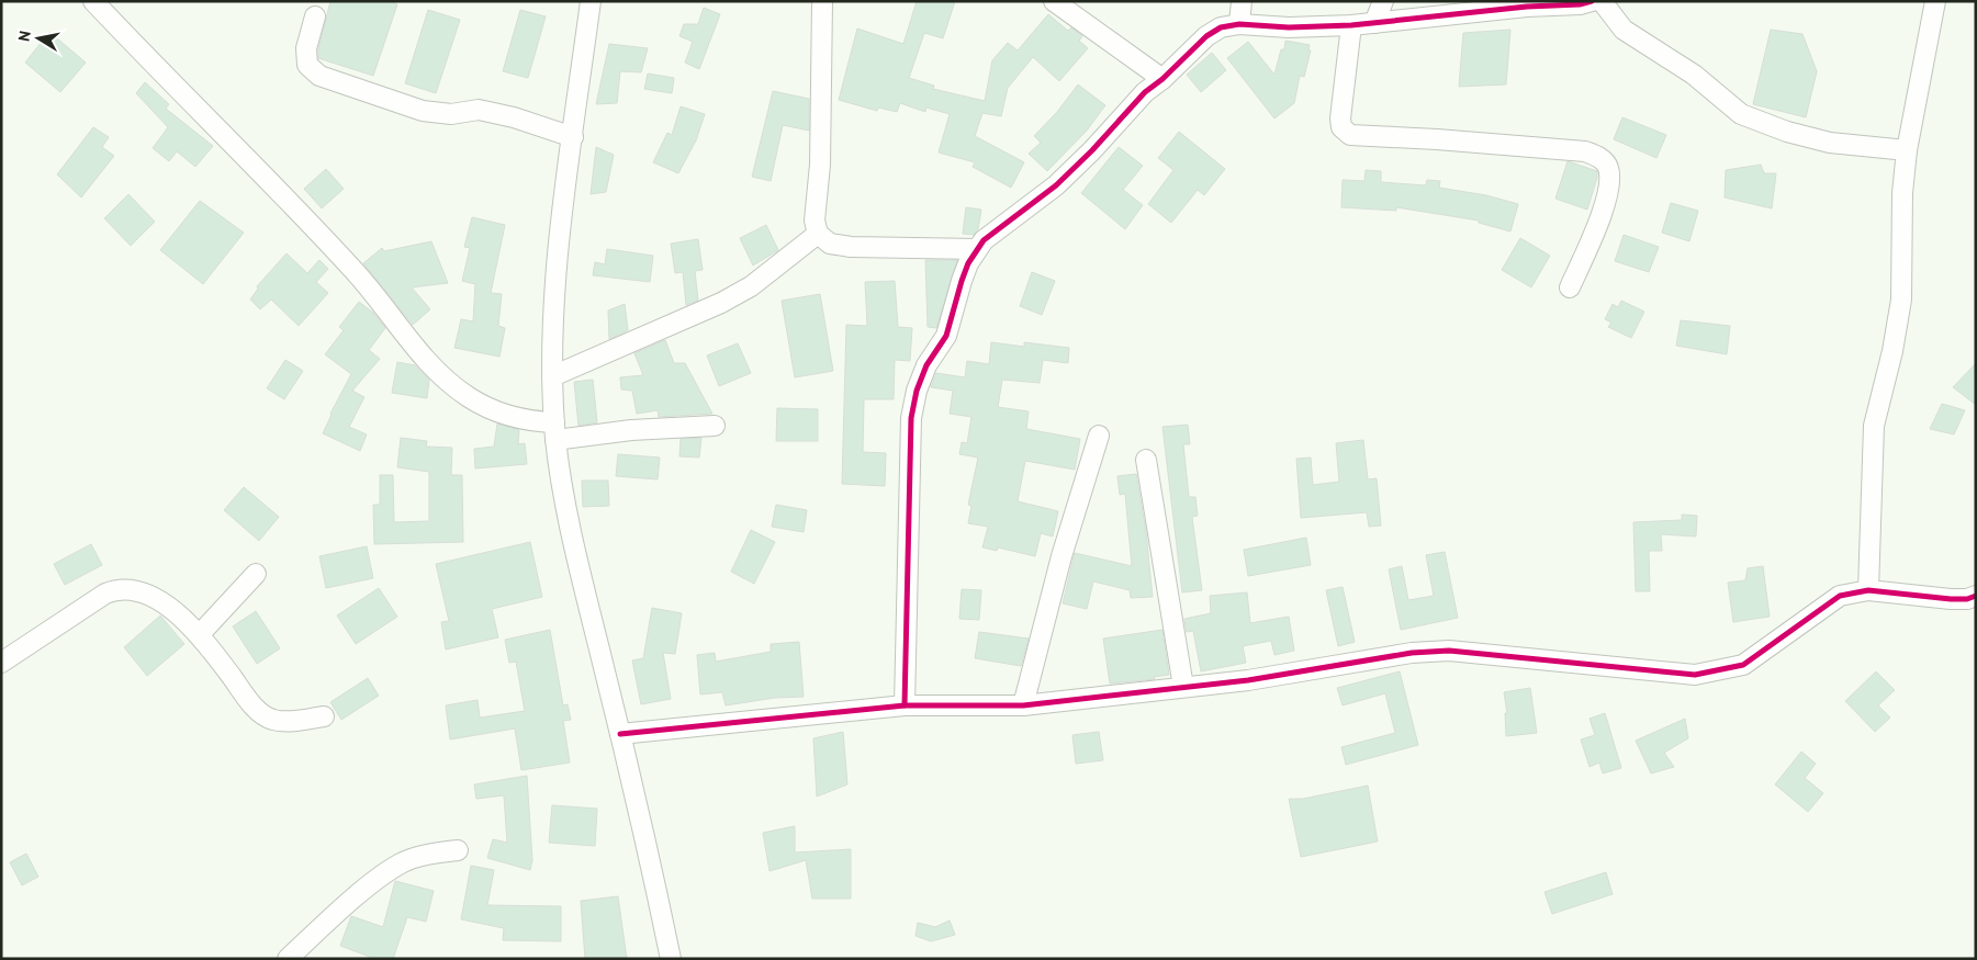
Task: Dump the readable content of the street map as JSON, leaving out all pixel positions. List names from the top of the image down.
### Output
{
  "north": "left"
}
